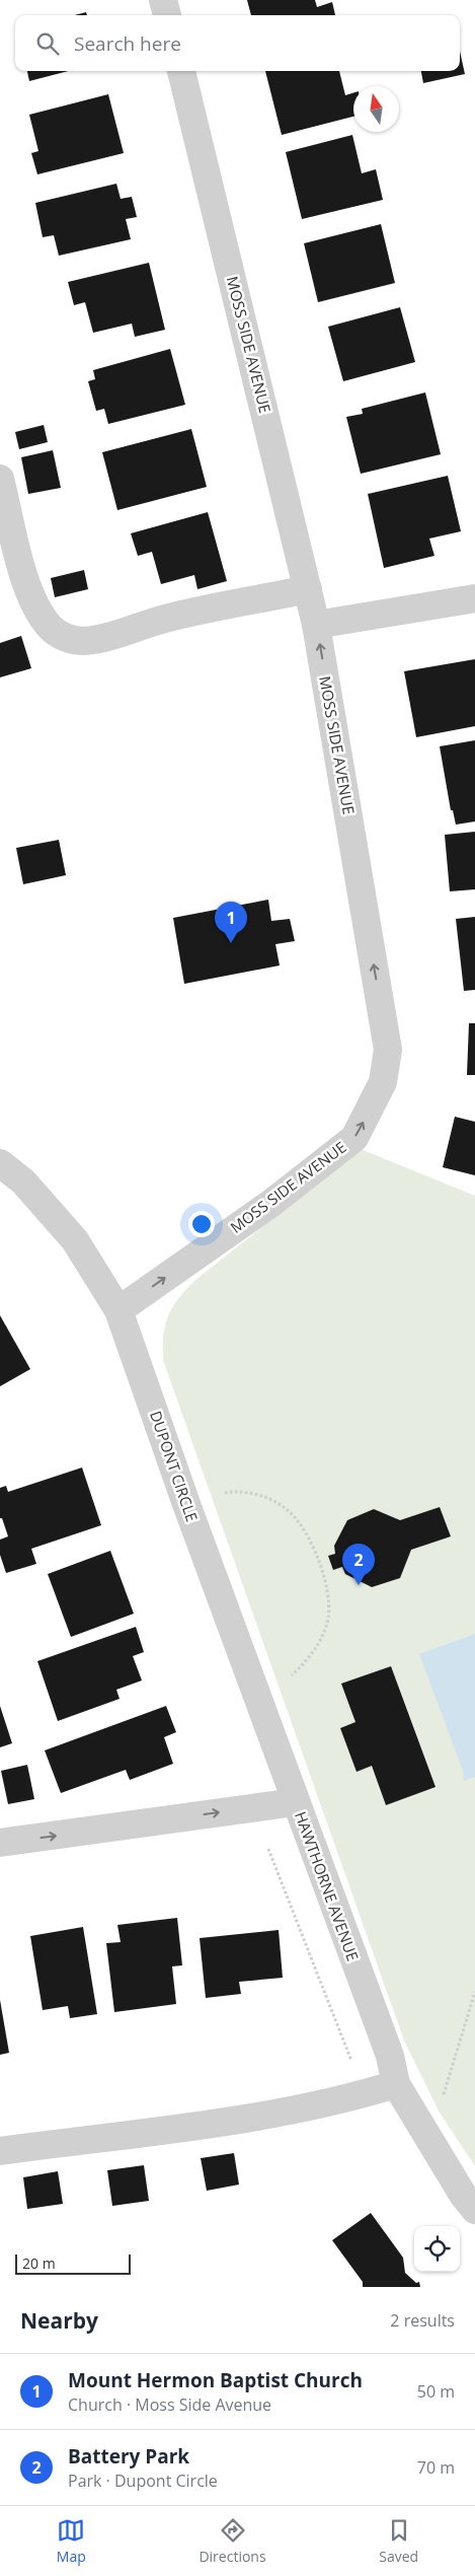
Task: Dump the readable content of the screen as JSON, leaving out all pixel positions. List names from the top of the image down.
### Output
{
  "streets": {
    "street": ["MOSS SIDE AVENUE", "DUPONT CIRCLE", "HAWTHORNE AVENUE"]
  },
  "crossings": [
    ["MOSS SIDE AVENUE", "DUPONT CIRCLE"],
    ["DUPONT CIRCLE", "HAWTHORNE AVENUE"]
  ],
  "one_way": ["MOSS SIDE AVENUE", "HAWTHORNE AVENUE"],
  "scale_bar": "20 m",
  "north": "top",
  "page": {
    "search": "Search here",
    "pins": ["1", "2"],
    "scale": "20 m",
    "heading": ["Nearby", "2 results"],
    "list": [
      {
        "mark": "1",
        "name": "Mount Hermon Baptist Church",
        "note": "Church · Moss Side Avenue",
        "value": "50 m"
      },
      {
        "mark": "2",
        "name": "Battery Park",
        "note": "Park · Dupont Circle",
        "value": "70 m"
      }
    ],
    "nav": ["Map", "Directions", "Saved"]
  }
}
